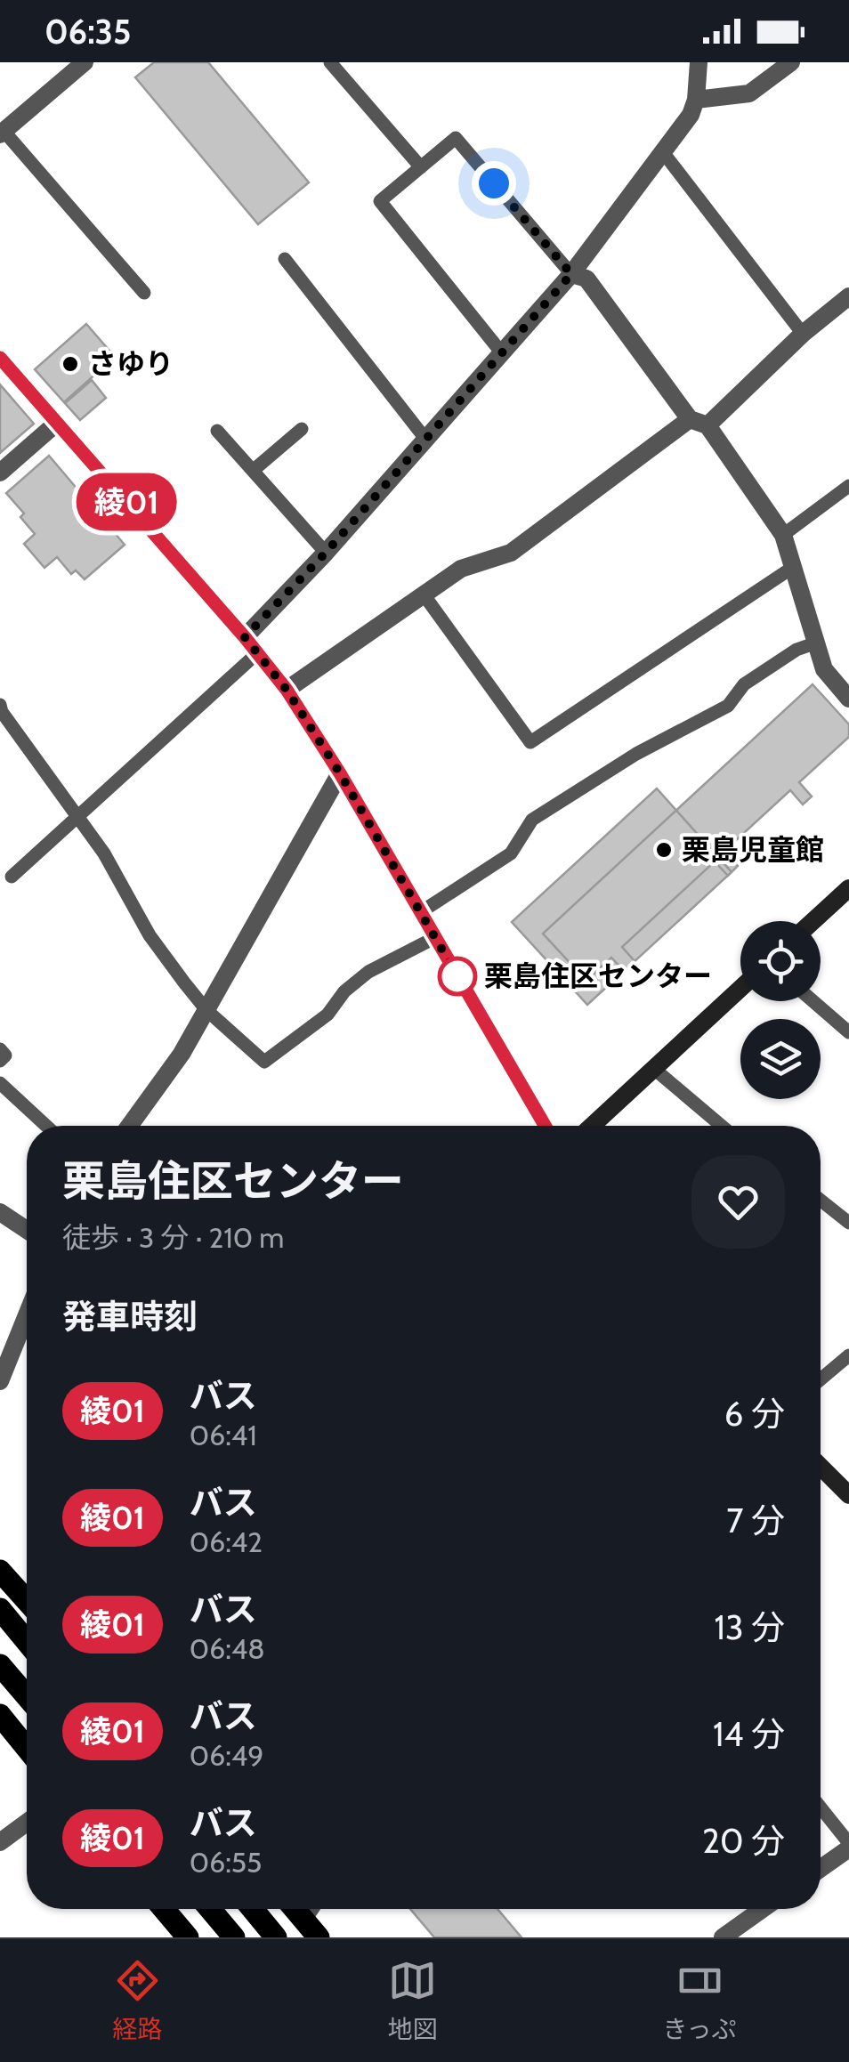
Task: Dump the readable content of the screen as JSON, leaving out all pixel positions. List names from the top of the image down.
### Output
{
  "places": ["さゆり", "栗島児童館", "栗島住区センター"],
  "lines": ["bus line 綾01"],
  "page": {
    "status": "06:35",
    "on_map": "綾01",
    "heading": [
      ["栗島住区センター", "徒歩 · 3 分 · 210 m"],
      "発車時刻"
    ],
    "list": [
      {
        "mark": "綾01",
        "name": "バス",
        "note": "06:41",
        "value": "6 分"
      },
      {
        "mark": "綾01",
        "name": "バス",
        "note": "06:42",
        "value": "7 分"
      },
      {
        "mark": "綾01",
        "name": "バス",
        "note": "06:48",
        "value": "13 分"
      },
      {
        "mark": "綾01",
        "name": "バス",
        "note": "06:49",
        "value": "14 分"
      },
      {
        "mark": "綾01",
        "name": "バス",
        "note": "06:55",
        "value": "20 分"
      }
    ],
    "tabs": ["経路", "地図", "きっぷ"]
  }
}
